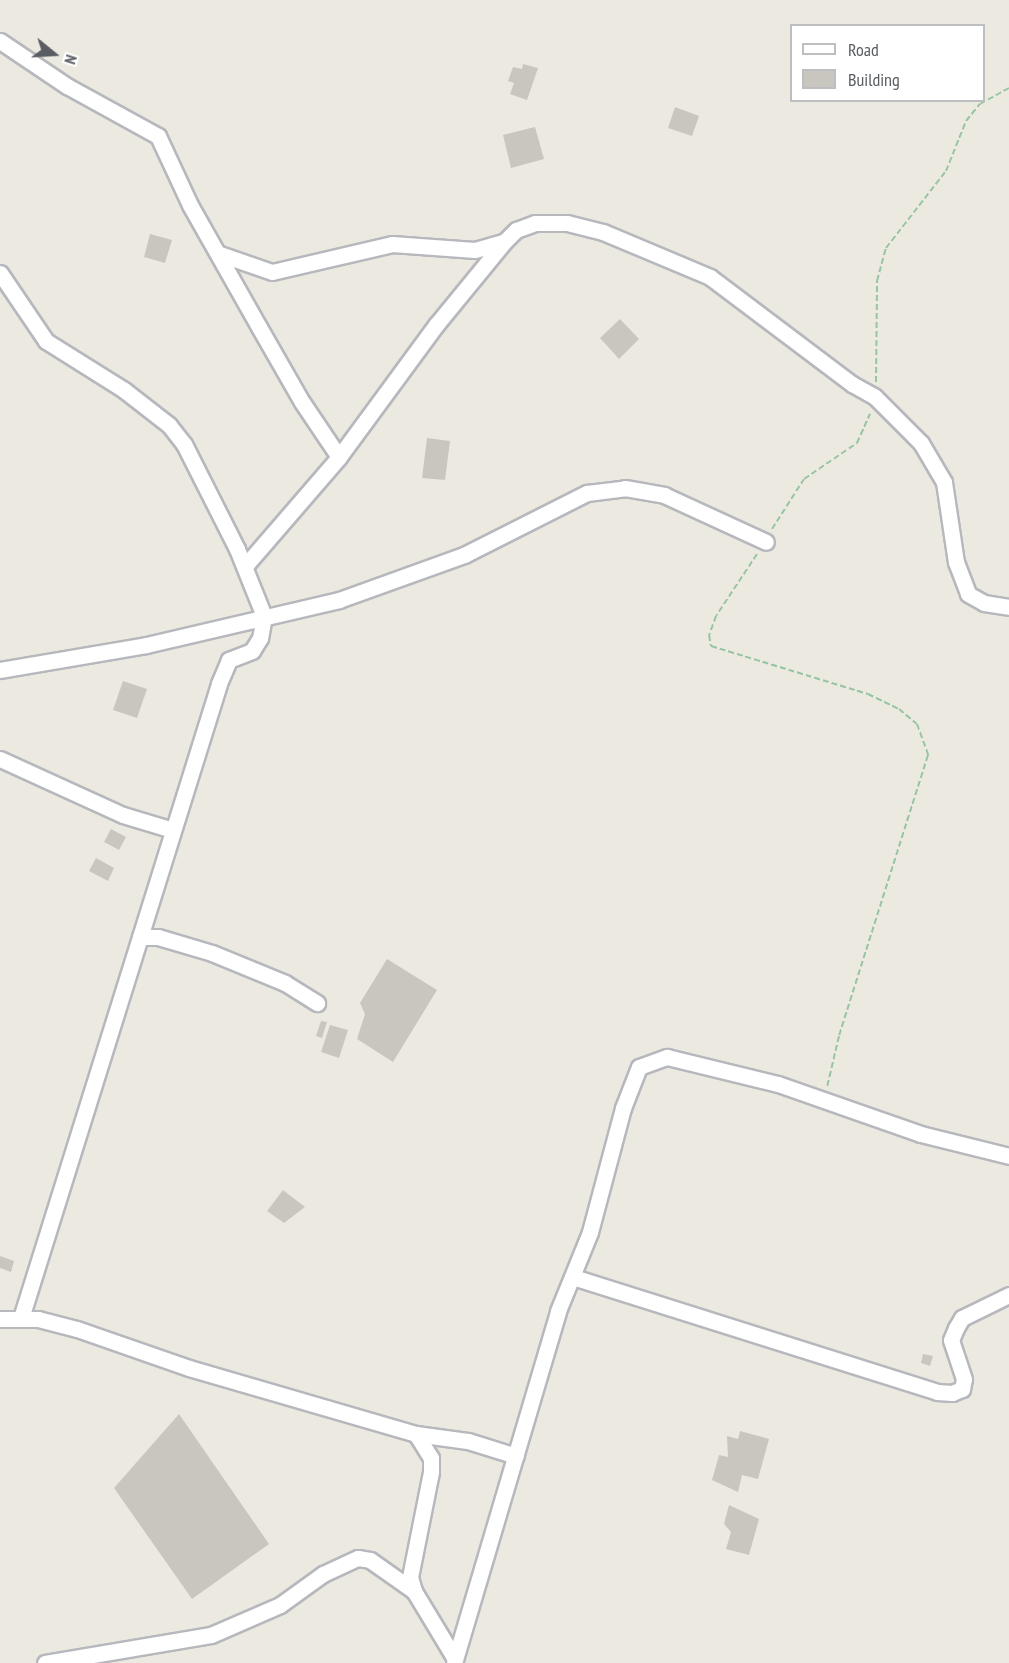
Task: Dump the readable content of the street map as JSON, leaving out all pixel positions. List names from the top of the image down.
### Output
{
  "legend": ["Road", "Building"],
  "north": "right"
}
